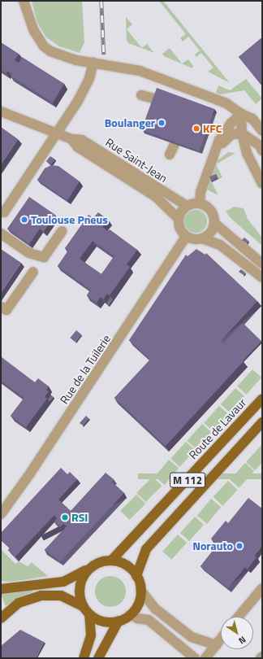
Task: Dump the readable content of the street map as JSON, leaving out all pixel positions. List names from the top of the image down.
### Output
{
  "streets": {
    "main road": ["Route de Lavaur", "M 112"],
    "street": ["Rue Saint-Jean", "Rue de la Tuilerie"]
  },
  "crossings": [
    ["Rue Saint-Jean", "Rue de la Tuilerie"],
    ["Route de Lavaur", "M 112"]
  ],
  "places": [
    "Boulanger",
    "KFC",
    "Toulouse Pneus",
    "RSI",
    "Norauto"
  ],
  "north": "bottom right"
}
